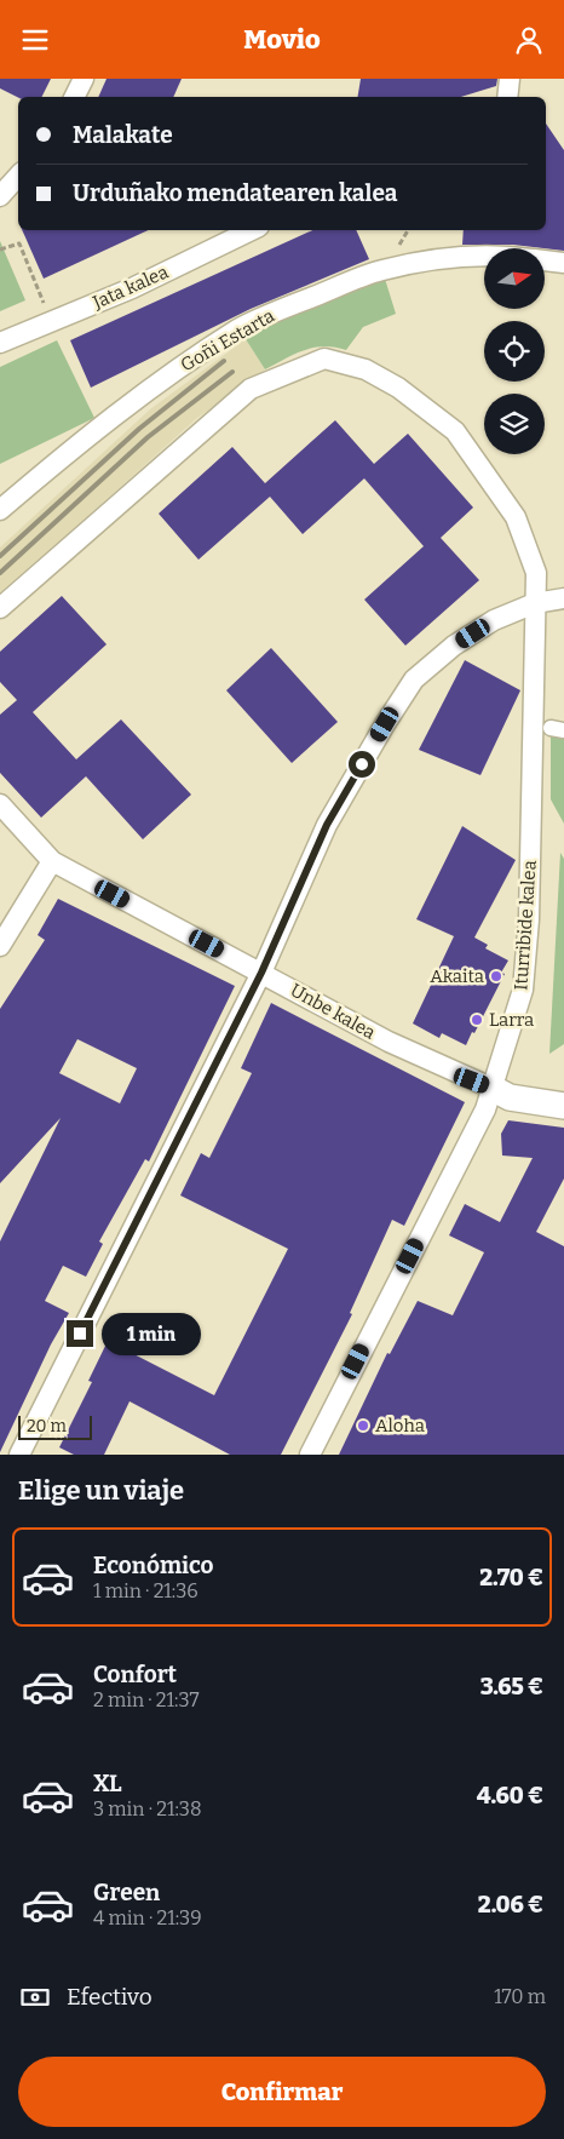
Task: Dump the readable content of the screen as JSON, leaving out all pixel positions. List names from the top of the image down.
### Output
{
  "streets": {
    "street": [
      "Jata kalea",
      "Goñi Estarta",
      "Iturribide kalea",
      "Unbe kalea"
    ]
  },
  "crossings": [
    ["Iturribide kalea", "Unbe kalea"]
  ],
  "places": ["Akaita", "Larra", "Aloha"],
  "scale_bar": "20 m",
  "north": "right",
  "page": {
    "header": "Movio",
    "banner": ["Malakate", "Urduñako mendatearen kalea"],
    "bubble": "1 min",
    "scale": "20 m",
    "heading": "Elige un viaje",
    "list": [
      {
        "name": "Económico",
        "note": "1 min · 21:36",
        "value": "2.70 €"
      },
      {
        "name": "Confort",
        "note": "2 min · 21:37",
        "value": "3.65 €"
      },
      {
        "name": "XL",
        "note": "3 min · 21:38",
        "value": "4.60 €"
      },
      {
        "name": "Green",
        "note": "4 min · 21:39",
        "value": "2.06 €"
      }
    ],
    "pay": ["Efectivo", "170 m"],
    "buttons": "Confirmar"
  }
}
